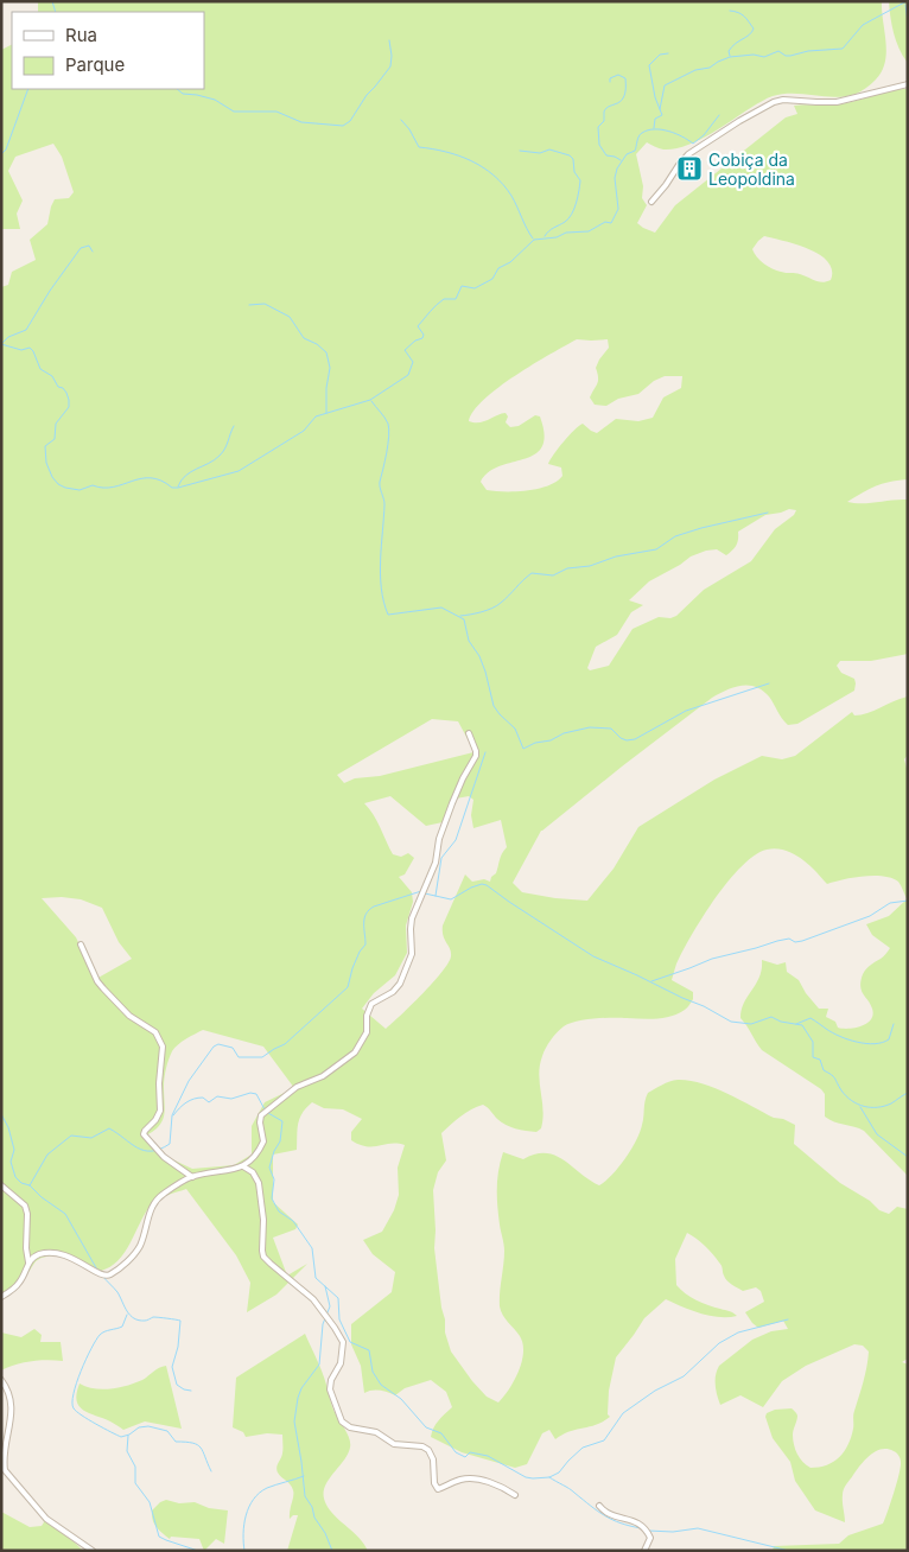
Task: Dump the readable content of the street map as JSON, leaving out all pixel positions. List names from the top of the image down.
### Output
{
  "places": {
    "building": ["Cobiça da Leopoldina"]
  },
  "legend": ["Rua", "Parque"]
}
